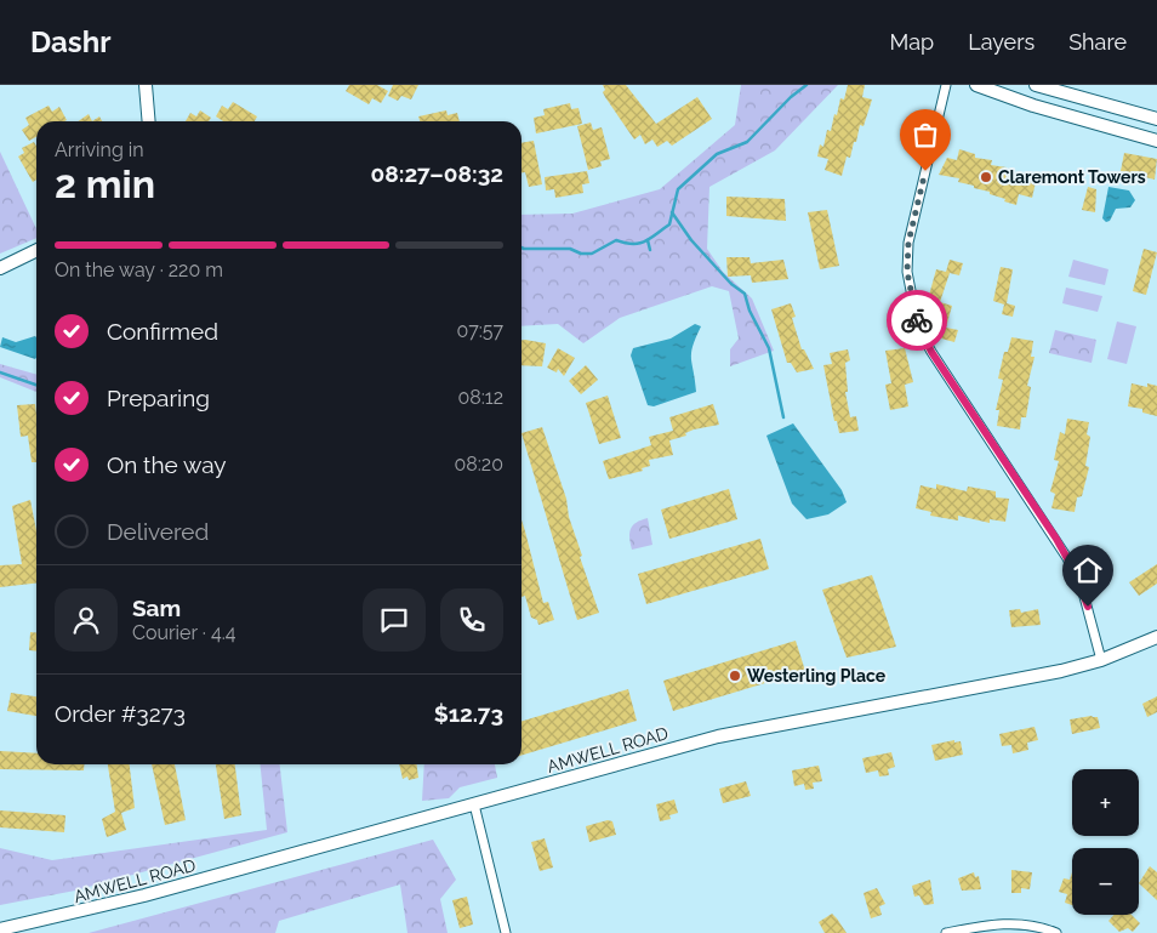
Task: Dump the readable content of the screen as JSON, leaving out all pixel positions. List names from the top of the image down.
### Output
{
  "streets": {
    "main road": ["AMWELL ROAD"]
  },
  "places": ["Claremont Towers", "Westerling Place"],
  "page": {
    "header": "Dashr",
    "nav": ["Map", "Layers", "Share"],
    "heading": ["2 min", "Arriving in", "08:27–08:32"],
    "panel": [
      "Sam",
      "Courier · 4.4",
      "Order #3273",
      "$12.73"
    ],
    "bar": "On the way · 220 m",
    "list": [
      ["Confirmed", "07:57"],
      ["Preparing", "08:12"],
      ["On the way", "08:20"],
      "Delivered"
    ],
    "map_buttons": ["+", "−"]
  }
}
